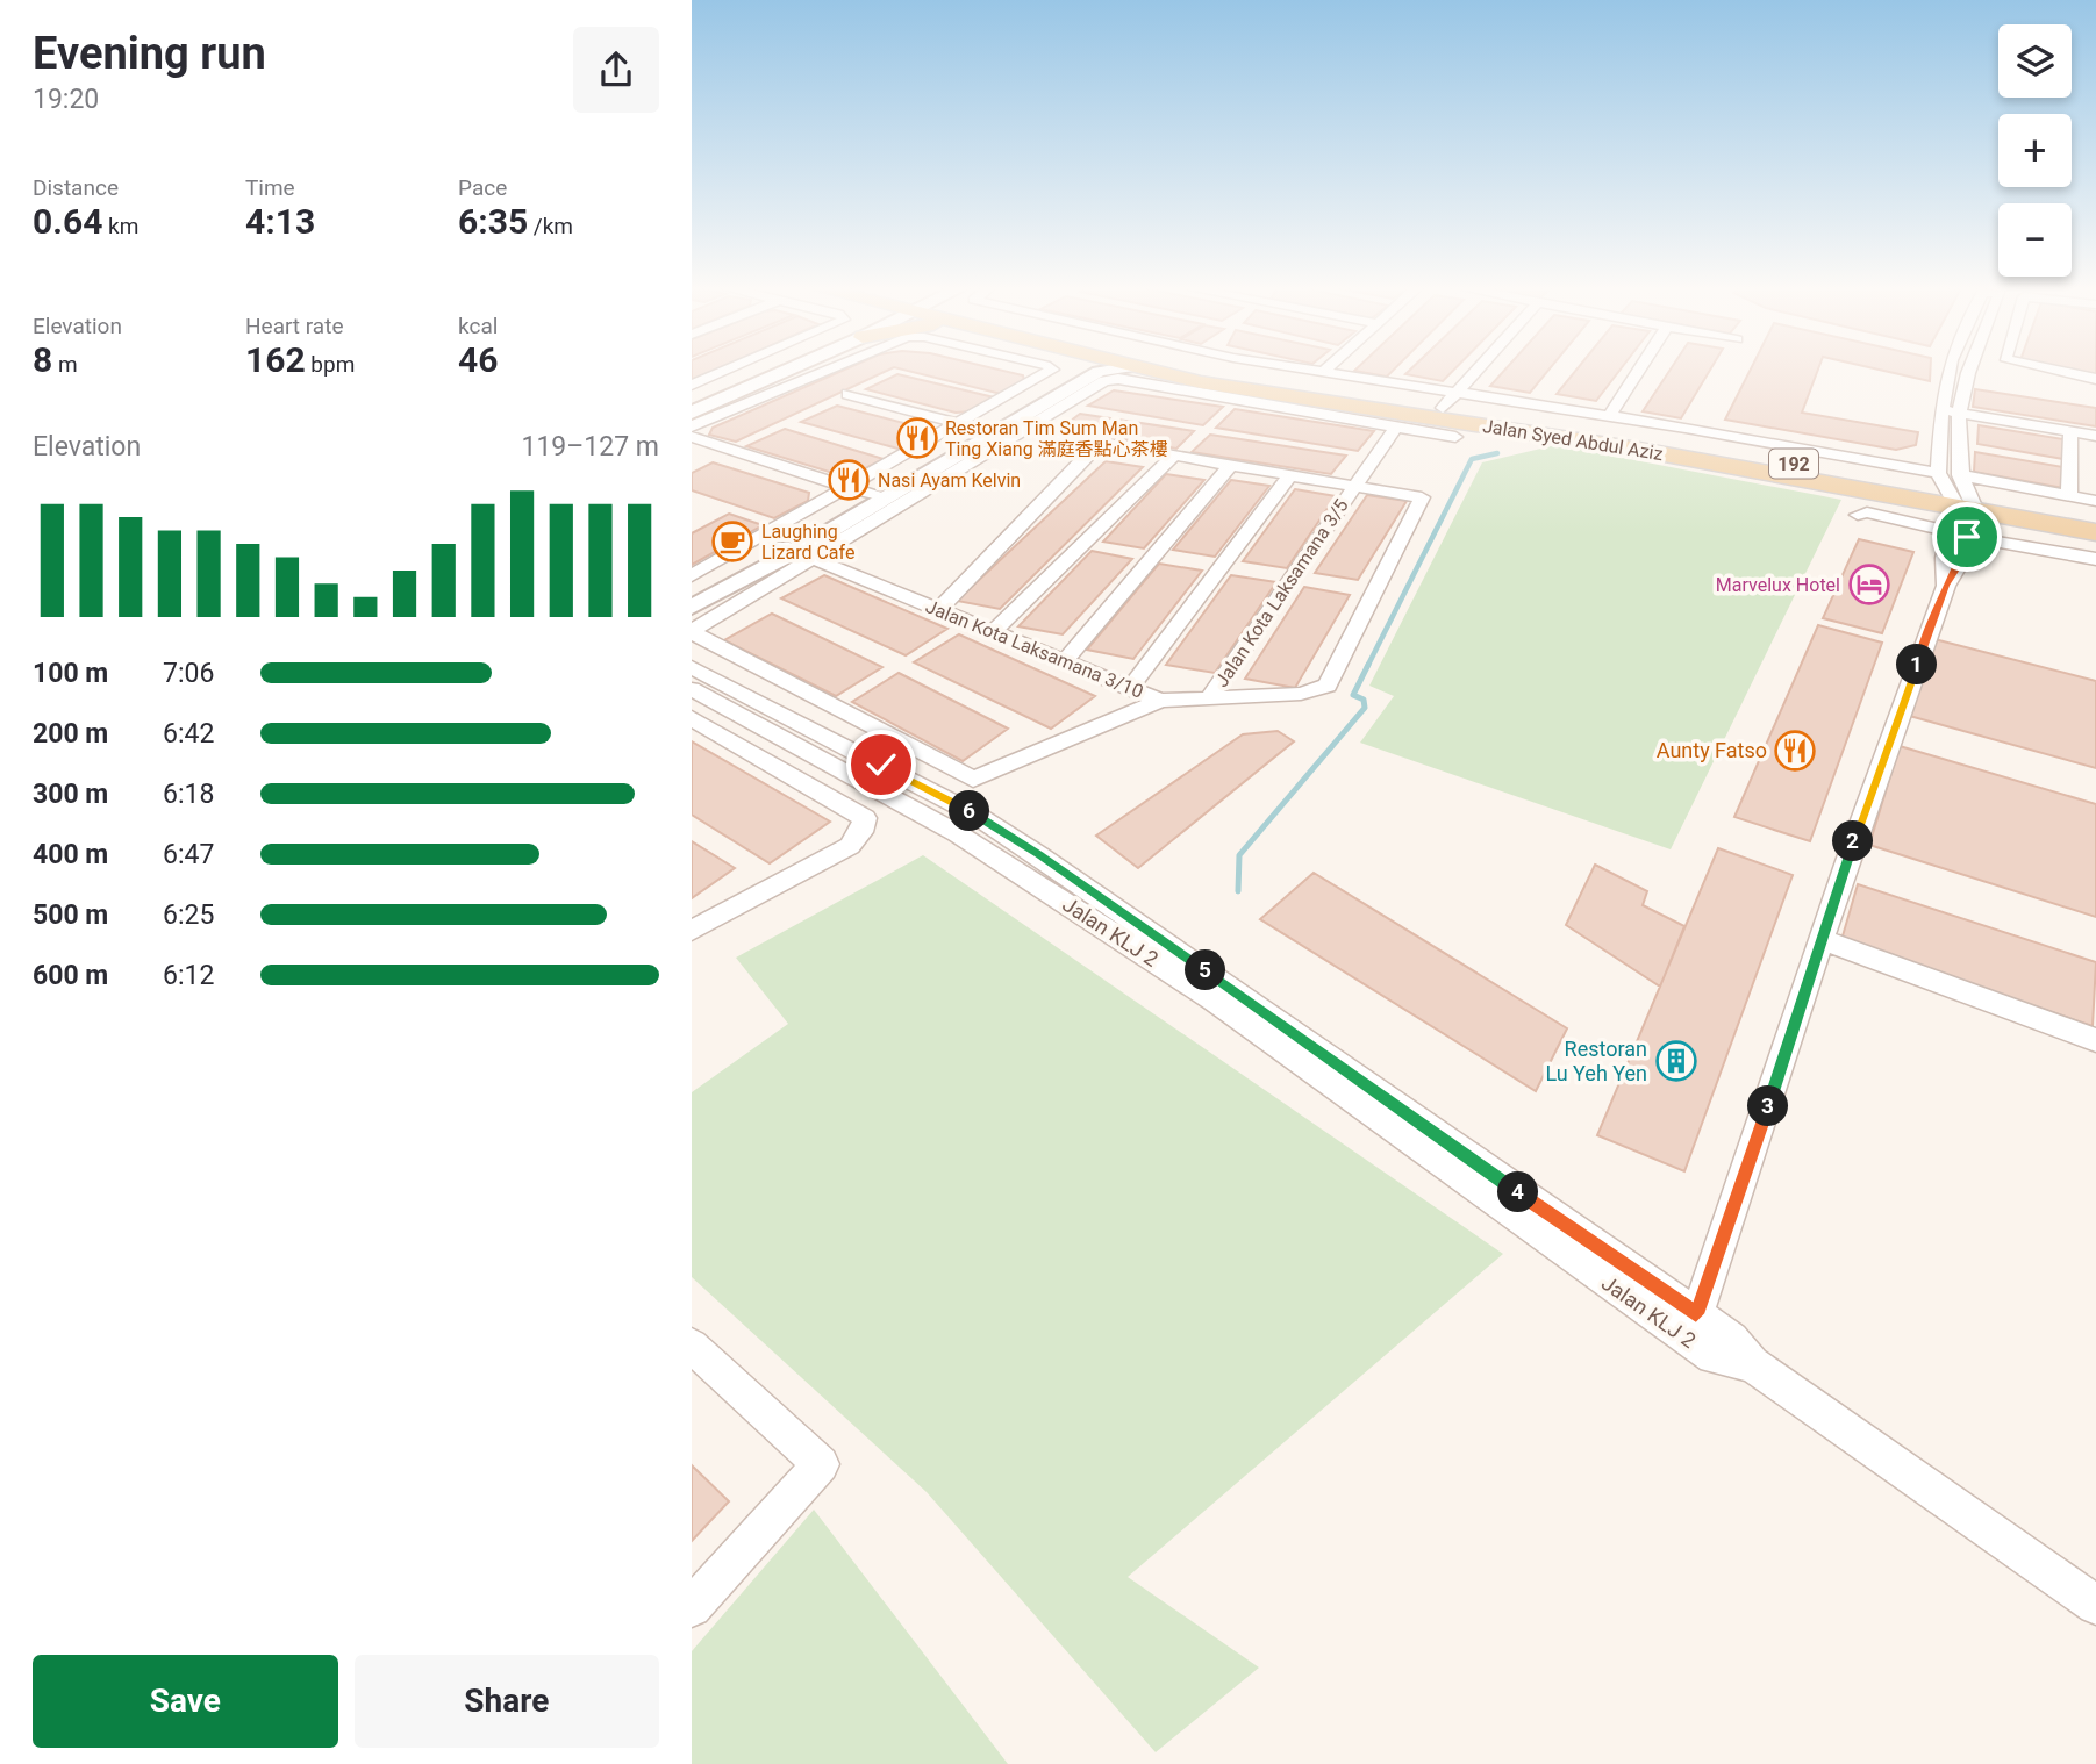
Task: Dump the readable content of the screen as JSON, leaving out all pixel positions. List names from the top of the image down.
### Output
{
  "streets": {
    "main road": ["Jalan Syed Abdul Aziz", "192"],
    "street": ["Jalan Kota Laksamana 3/5", "Jalan Kota Laksamana 3/10", "Jalan KLJ 2"]
  },
  "crossings": [
    ["Jalan Kota Laksamana 3/5", "Jalan Kota Laksamana 3/10"]
  ],
  "places": {
    "restaurant": ["Restoran Tim Sum Man Ting Xiang 滿庭香點心茶樓", "Nasi Ayam Kelvin", "Aunty Fatso"],
    "cafe": ["Laughing Lizard Cafe"],
    "hotel": ["Marvelux Hotel"],
    "building": ["Restoran Lu Yeh Yen"]
  },
  "page": {
    "heading": ["Evening run", "19:20"],
    "map_buttons": ["+", "−"],
    "stats": [
      ["Distance", "0.64 km"],
      ["Time", "4:13"],
      ["Pace", "6:35 /km"],
      ["Elevation", "8 m"],
      ["Heart rate", "162 bpm"],
      ["kcal", "46"]
    ],
    "chart": ["Elevation", "119–127 m"],
    "list": [
      {
        "name": "100 m",
        "note": "7:06"
      },
      {
        "name": "200 m",
        "note": "6:42"
      },
      {
        "name": "300 m",
        "note": "6:18"
      },
      {
        "name": "400 m",
        "note": "6:47"
      },
      {
        "name": "500 m",
        "note": "6:25"
      },
      {
        "name": "600 m",
        "note": "6:12"
      }
    ],
    "pins": [
      "1",
      "6",
      "2",
      "5",
      "3",
      "4"
    ],
    "buttons": ["Save", "Share"]
  }
}
